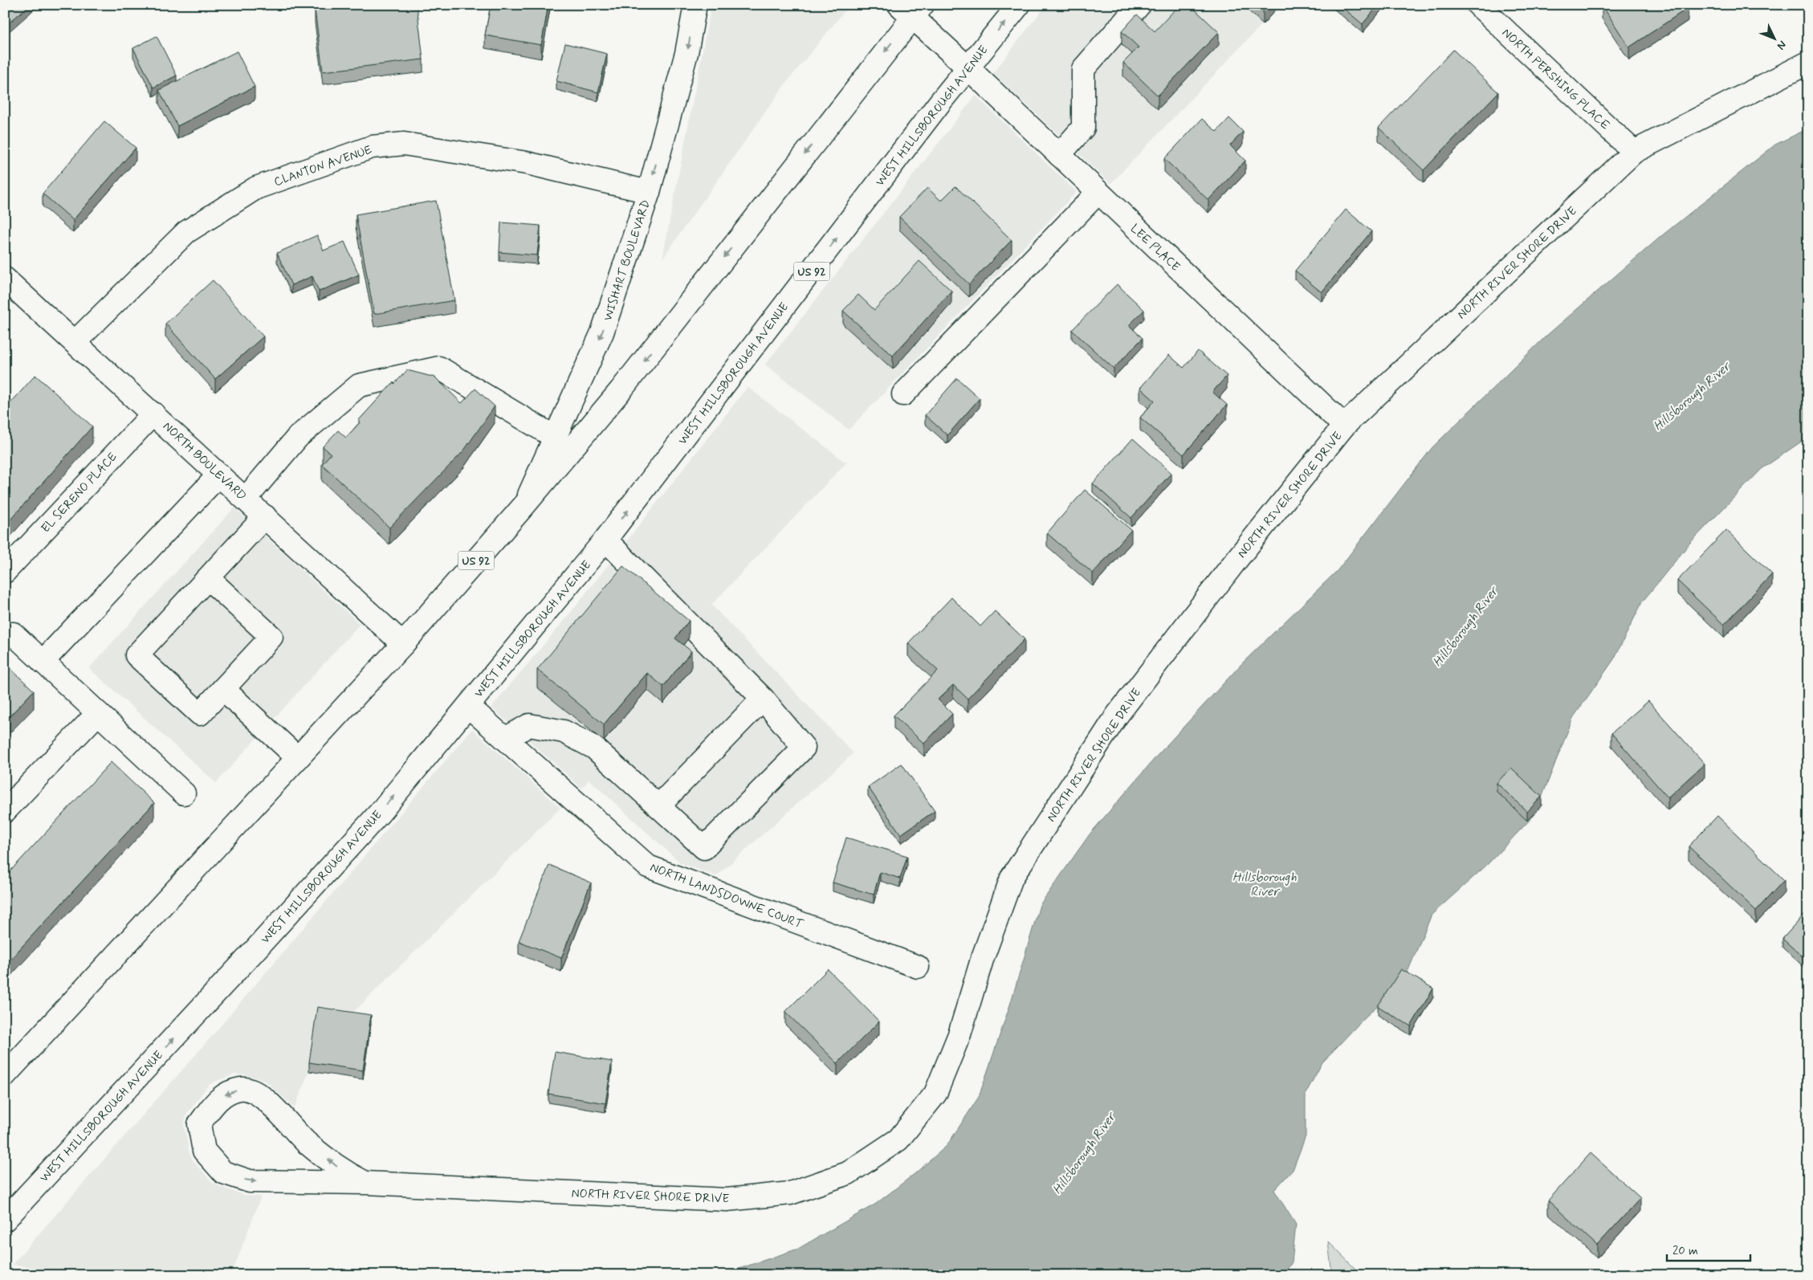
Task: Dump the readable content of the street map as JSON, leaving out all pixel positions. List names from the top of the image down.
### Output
{
  "streets": {
    "street": [
      "NORTH PERSHING PLACE",
      "WEST HILLSBOROUGH AVENUE",
      "CLANTON AVENUE",
      "LEE PLACE",
      "WISHART BOULEVARD",
      "NORTH RIVER SHORE DRIVE",
      "US 92",
      "NORTH BOULEVARD",
      "EL SERENO PLACE",
      "NORTH LANDSDOWNE COURT"
    ]
  },
  "crossings": [
    ["NORTH PERSHING PLACE", "NORTH RIVER SHORE DRIVE"],
    ["WEST HILLSBOROUGH AVENUE", "LEE PLACE"],
    ["WEST HILLSBOROUGH AVENUE", "NORTH LANDSDOWNE COURT"],
    ["CLANTON AVENUE", "WISHART BOULEVARD"],
    ["CLANTON AVENUE", "NORTH BOULEVARD"],
    ["LEE PLACE", "NORTH RIVER SHORE DRIVE"],
    ["LEE PLACE", "US 92"],
    ["WISHART BOULEVARD", "US 92"],
    ["US 92", "NORTH BOULEVARD"],
    ["NORTH BOULEVARD", "EL SERENO PLACE"]
  ],
  "water": ["Hillsborough River"],
  "scale_bar": "20 m",
  "north": "bottom right"
}
